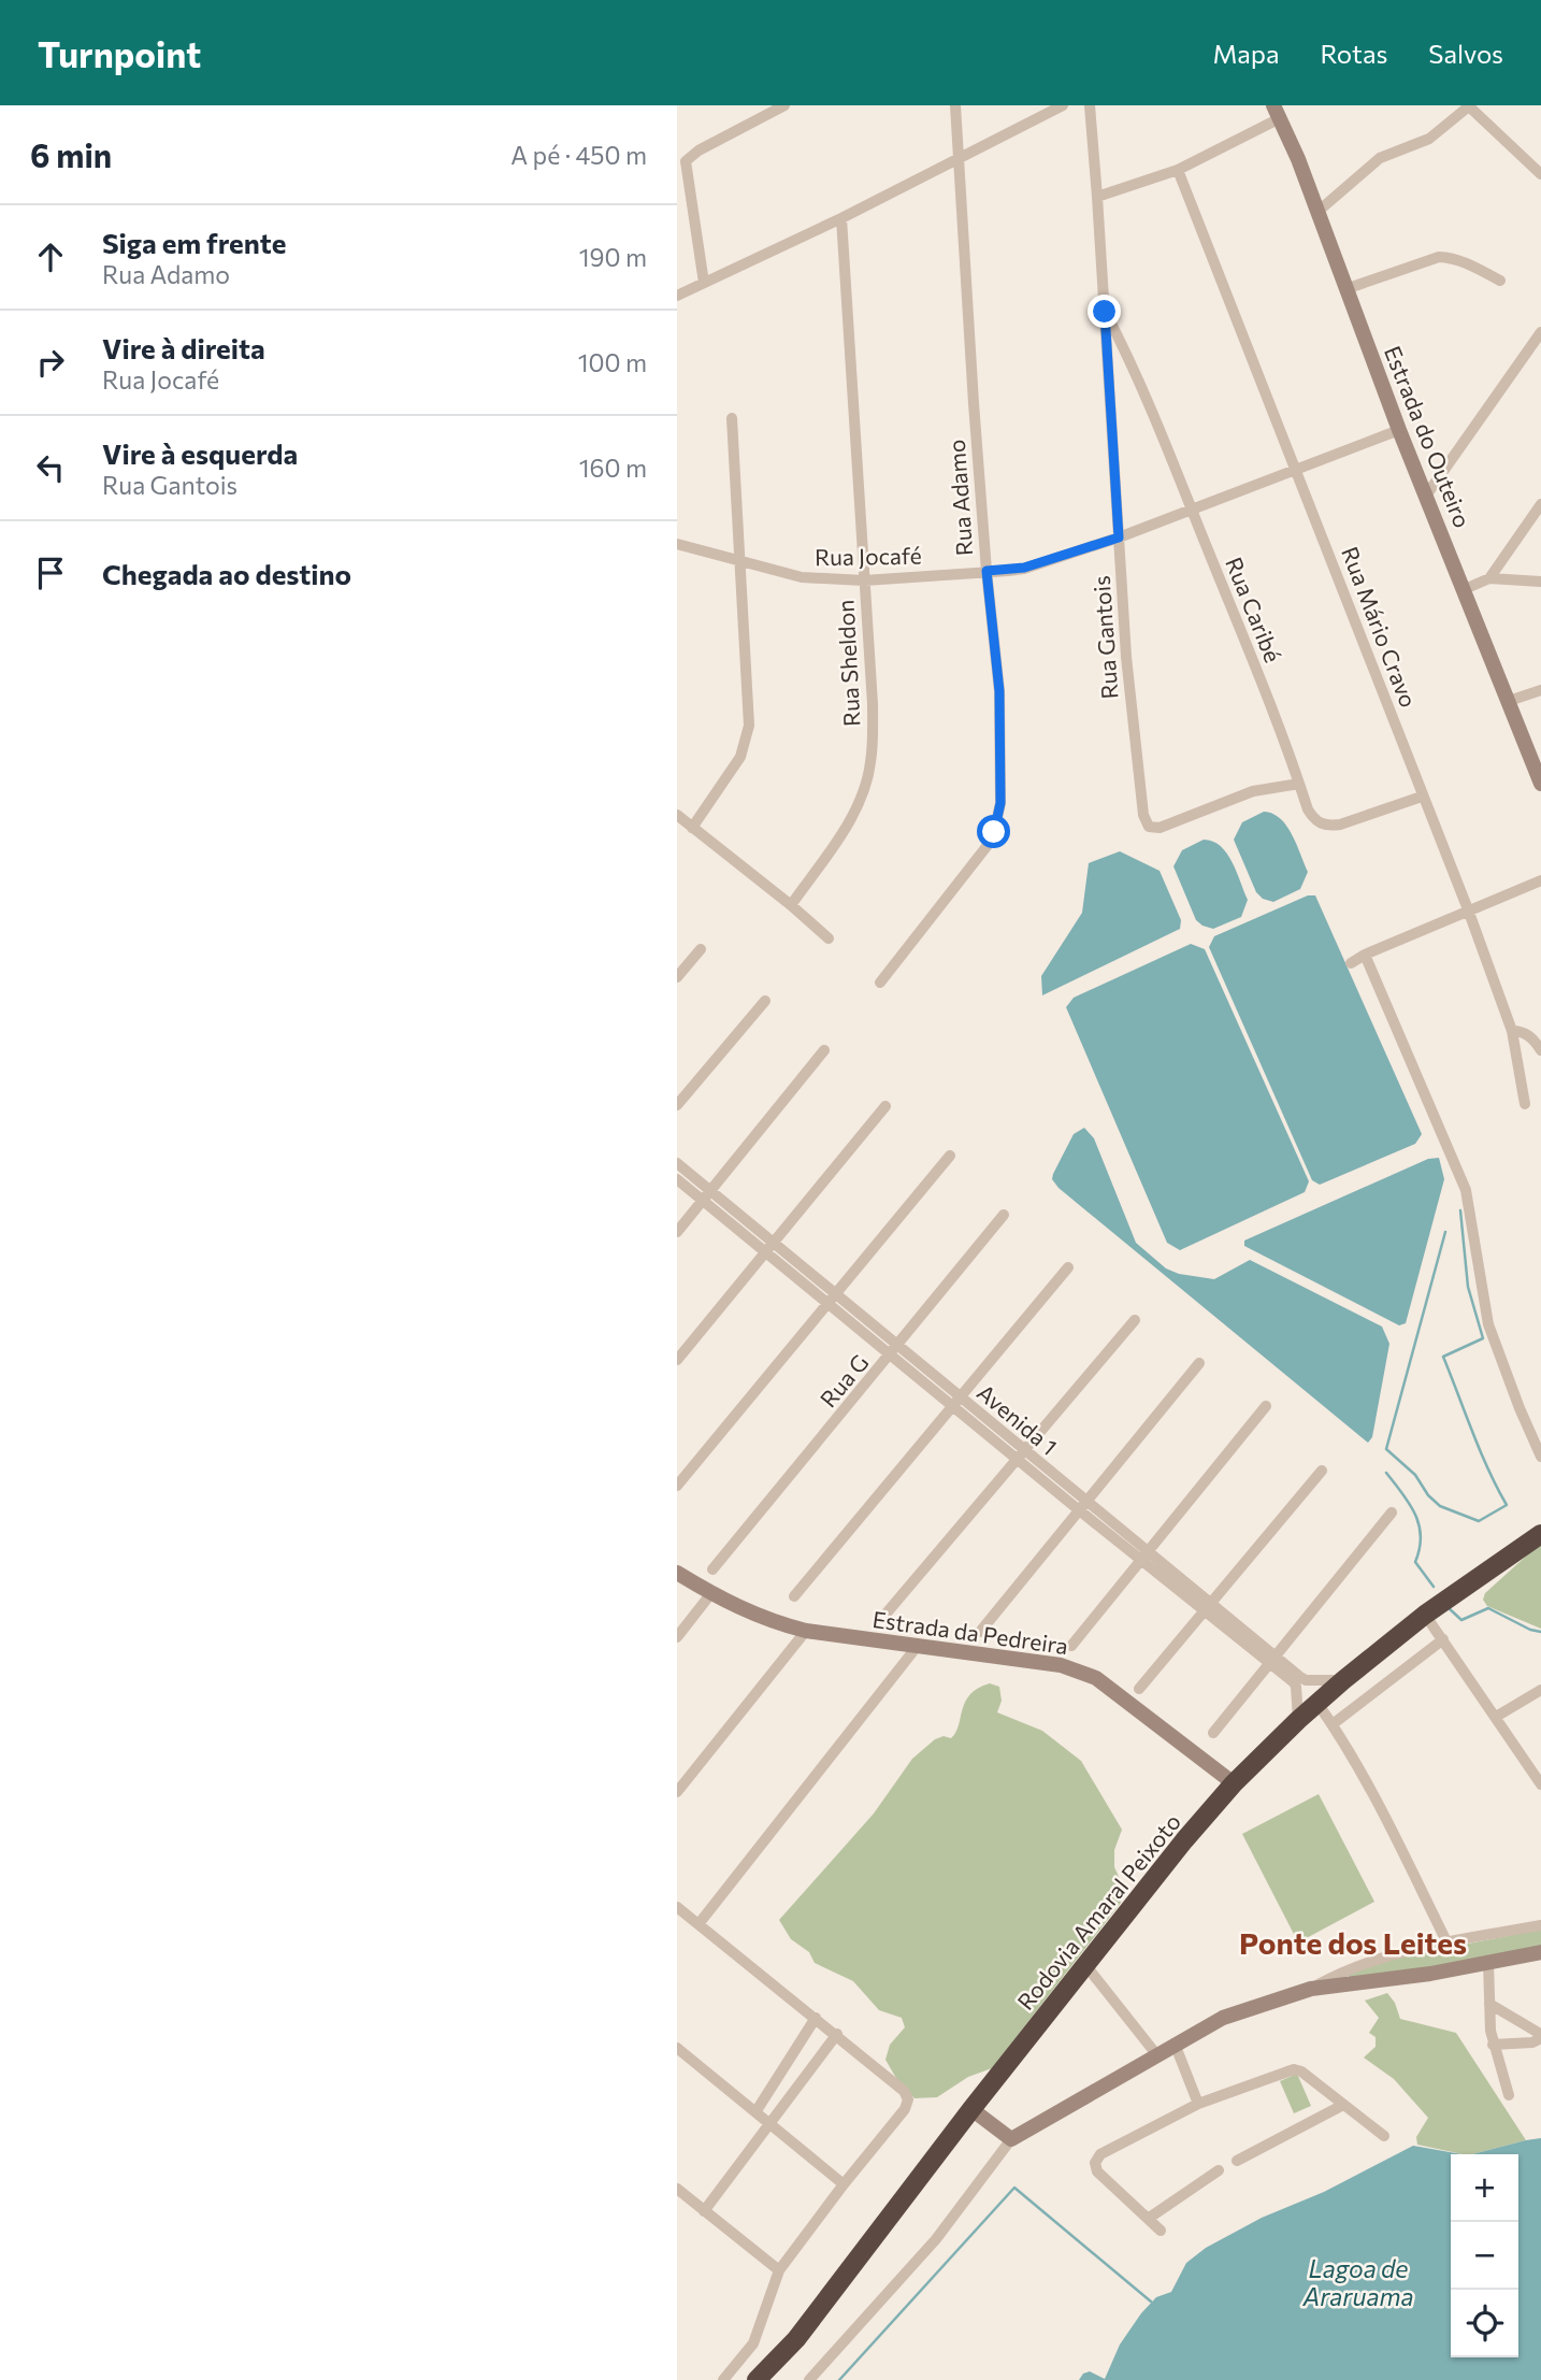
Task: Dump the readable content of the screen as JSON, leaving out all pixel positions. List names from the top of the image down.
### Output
{
  "streets": {
    "highway": ["Rodovia Amaral Peixoto"],
    "street": [
      "Estrada do Outeiro",
      "Rua Adamo",
      "Rua Jocafé",
      "Rua Caribé",
      "Rua Mário Cravo",
      "Rua Gantois",
      "Rua Sheldon",
      "Rua G",
      "Avenida 1",
      "Estrada da Pedreira"
    ]
  },
  "crossings": [
    ["Estrada do Outeiro", "Rua Jocafé"],
    ["Rua Adamo", "Rua Jocafé"],
    ["Rua Jocafé", "Rua Caribé"],
    ["Rua Jocafé", "Rua Mário Cravo"],
    ["Rua Jocafé", "Rua Gantois"],
    ["Rua Jocafé", "Rua Sheldon"],
    ["Rua Caribé", "Rua Mário Cravo"],
    ["Rua Caribé", "Rua Gantois"],
    ["Rua G", "Avenida 1"],
    ["Avenida 1", "Rodovia Amaral Peixoto"],
    ["Estrada da Pedreira", "Rodovia Amaral Peixoto"]
  ],
  "districts": ["Ponte dos Leites"],
  "water": ["Lagoa de Araruama"],
  "page": {
    "header": "Turnpoint",
    "nav": ["Mapa", "Rotas", "Salvos"],
    "heading": ["6 min", "A pé · 450 m"],
    "list": [
      ["Siga em frente", "Rua Adamo", "190 m"],
      ["Vire à direita", "Rua Jocafé", "100 m"],
      ["Vire à esquerda", "Rua Gantois", "160 m"],
      "Chegada ao destino"
    ],
    "map_buttons": ["+", "−"]
  }
}
